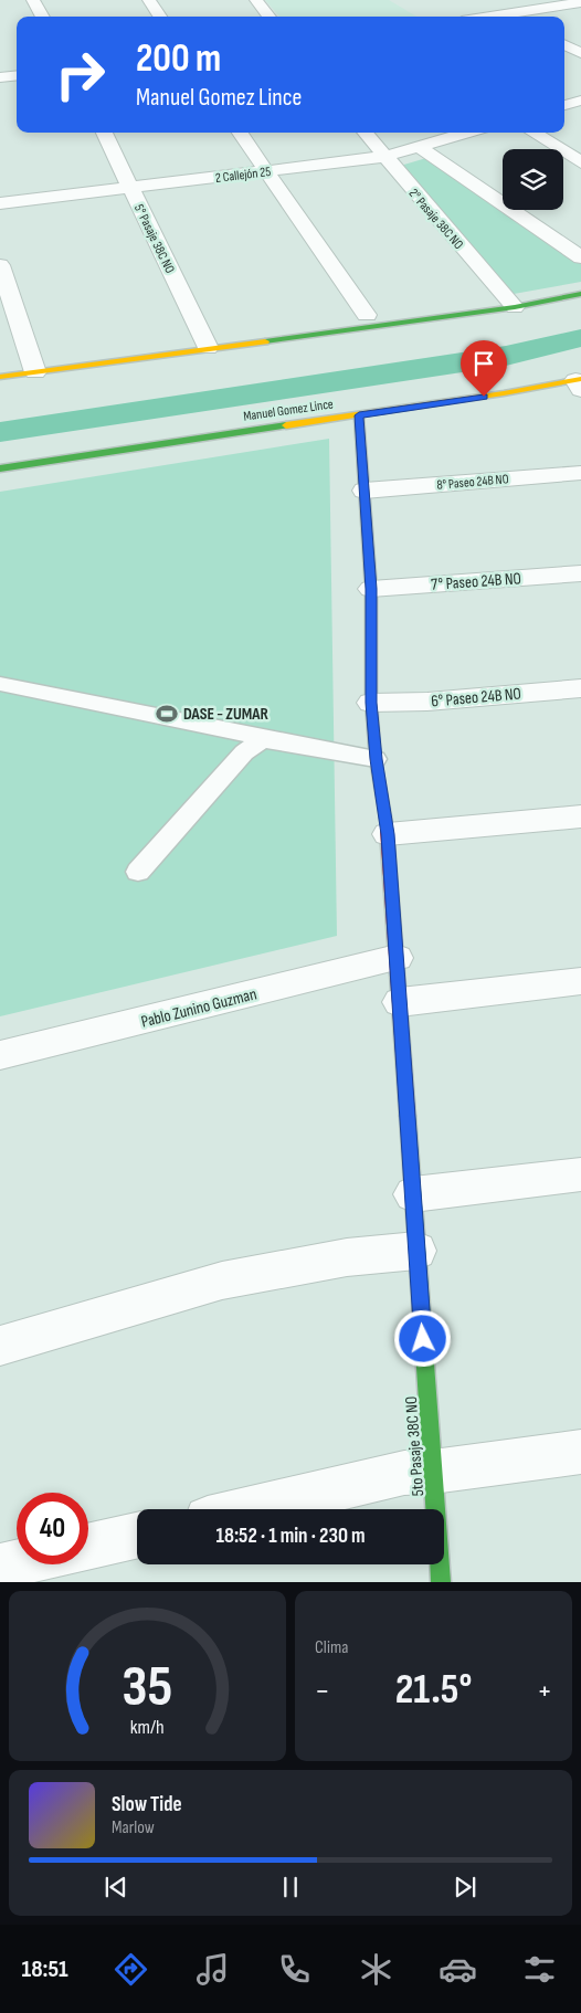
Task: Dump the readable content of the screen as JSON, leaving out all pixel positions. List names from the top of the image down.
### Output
{
  "streets": {
    "main road": ["Manuel Gomez Lince", "5to Pasaje 38C NO"],
    "street": [
      "2 Callejón 25",
      "2° Pasaje 38C NO",
      "5° Pasaje 38C NO",
      "8° Paseo 24B NO",
      "7° Paseo 24B NO",
      "6° Paseo 24B NO",
      "Pablo Zunino Guzman"
    ]
  },
  "crossings": [
    ["2 Callejón 25", "2° Pasaje 38C NO"],
    ["2 Callejón 25", "5° Pasaje 38C NO"],
    ["Manuel Gomez Lince", "5to Pasaje 38C NO"],
    ["8° Paseo 24B NO", "5to Pasaje 38C NO"],
    ["7° Paseo 24B NO", "5to Pasaje 38C NO"],
    ["6° Paseo 24B NO", "5to Pasaje 38C NO"],
    ["Pablo Zunino Guzman", "5to Pasaje 38C NO"]
  ],
  "places": {
    "sports": ["DASE - ZUMAR"]
  },
  "page": {
    "turn": ["200 m", "Manuel Gomez Lince"],
    "limit": "40",
    "trip": "18:52 · 1 min · 230 m",
    "tile": "Clima",
    "heat": ["−", "21.5°", "+"],
    "song": ["Slow Tide", "Marlow"],
    "tabs": "18:51",
    "gauge": ["35", "km/h"]
  }
}
